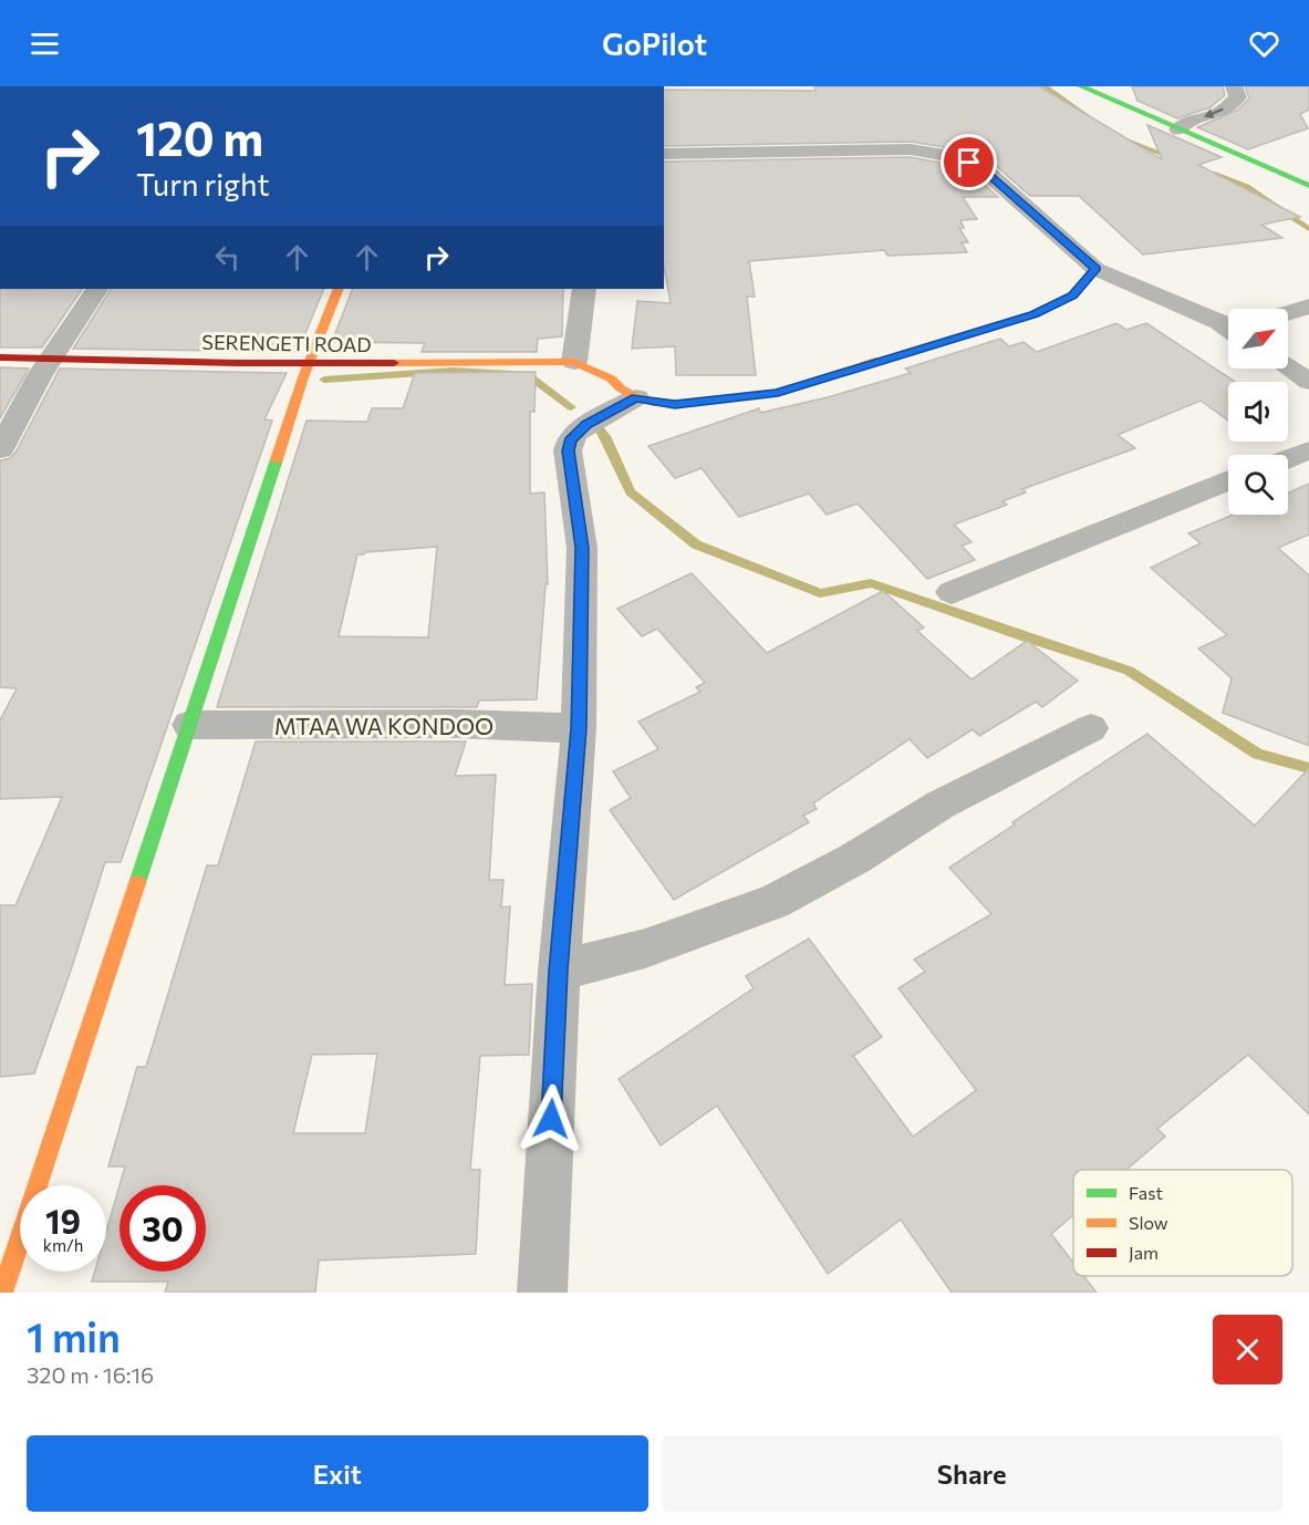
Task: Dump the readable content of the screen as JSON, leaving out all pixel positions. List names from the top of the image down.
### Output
{
  "streets": {
    "street": ["SERENGETI ROAD", "MTAA WA KONDOO"]
  },
  "legend": ["Fast", "Slow", "Jam"],
  "north": "top right",
  "page": {
    "header": "GoPilot",
    "turn": ["120 m", "Turn right"],
    "speed": "19 km/h",
    "limit": "30",
    "heading": ["1 min", "320 m · 16:16"],
    "buttons": ["Exit", "Share"]
  }
}
